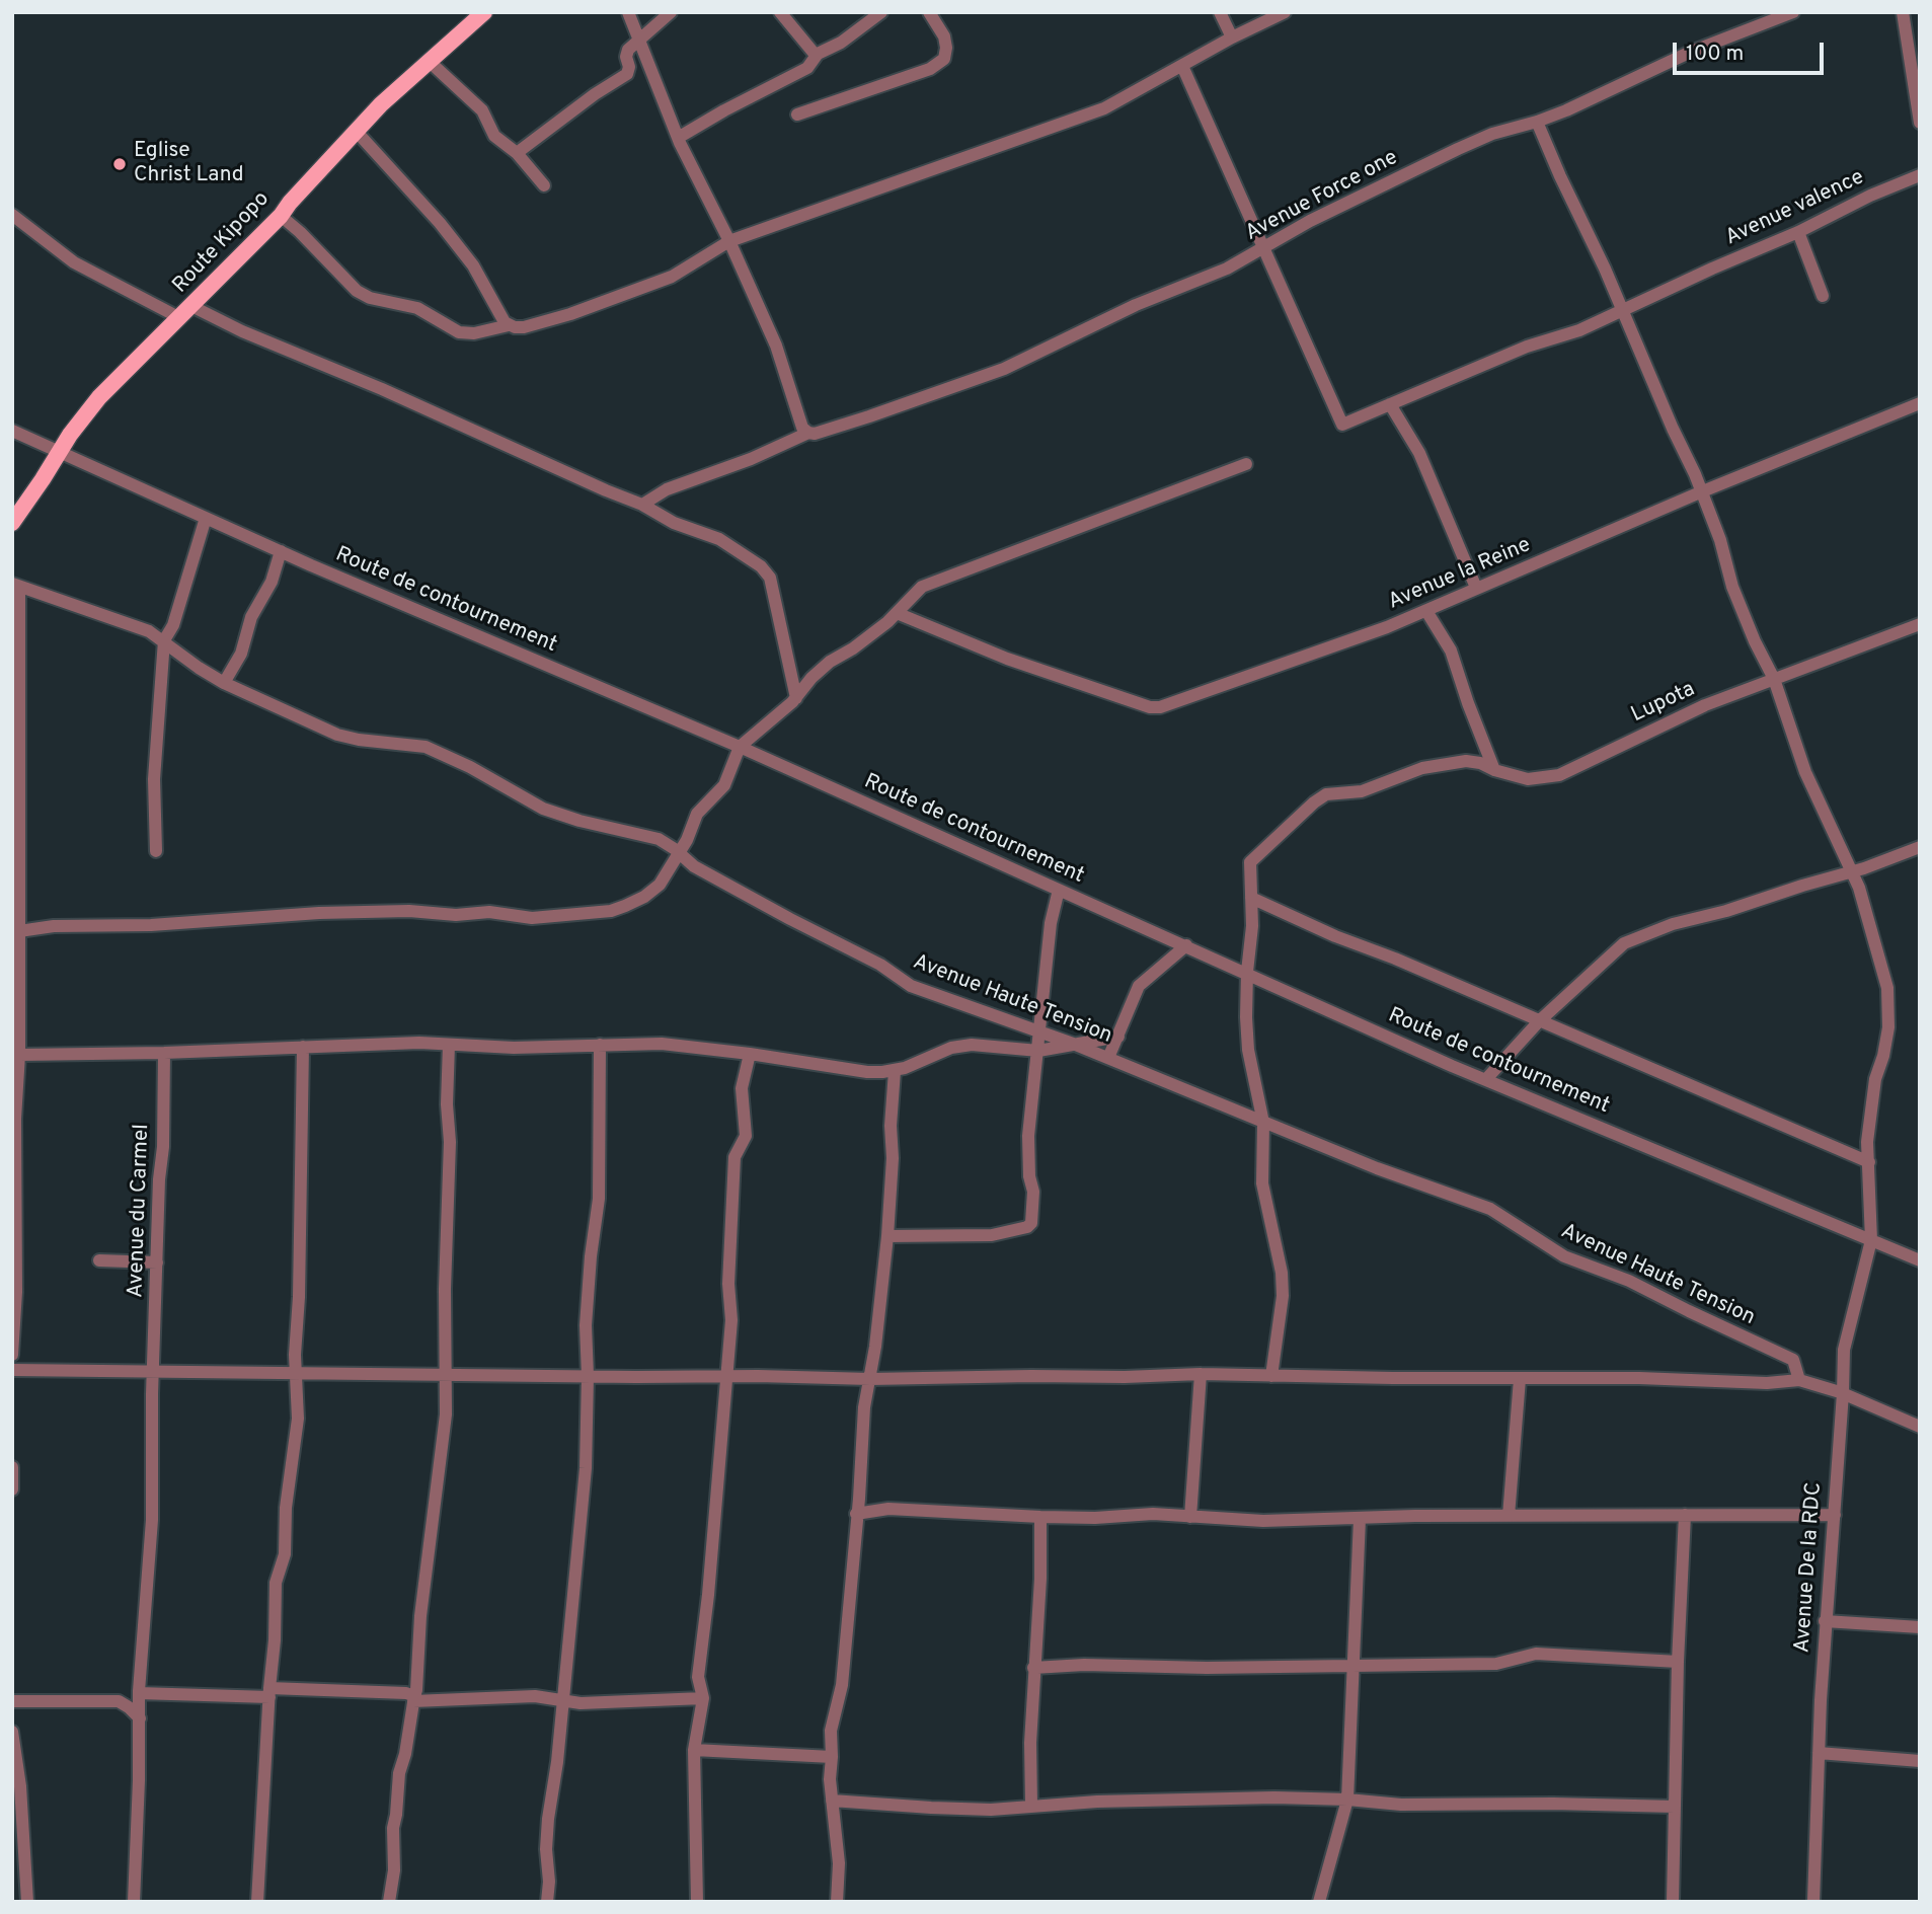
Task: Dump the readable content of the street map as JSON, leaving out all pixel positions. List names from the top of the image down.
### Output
{
  "streets": {
    "main road": ["Route Kipopo"],
    "street": [
      "Avenue Force one",
      "Avenue valence",
      "Avenue la Reine",
      "Route de contournement",
      "Lupota",
      "Avenue Haute Tension",
      "Avenue du Carmel",
      "Avenue De la RDC"
    ]
  },
  "crossings": [
    ["Avenue Force one", "Avenue valence"],
    ["Avenue Force one", "Avenue De la RDC"],
    ["Avenue valence", "Avenue De la RDC"],
    ["Route Kipopo", "Route de contournement"],
    ["Avenue la Reine", "Avenue De la RDC"],
    ["Route de contournement", "Lupota"],
    ["Route de contournement", "Avenue De la RDC"],
    ["Lupota", "Avenue Haute Tension"],
    ["Lupota", "Avenue De la RDC"]
  ],
  "places": ["Eglise Christ Land"],
  "scale_bar": "100 m"
}
